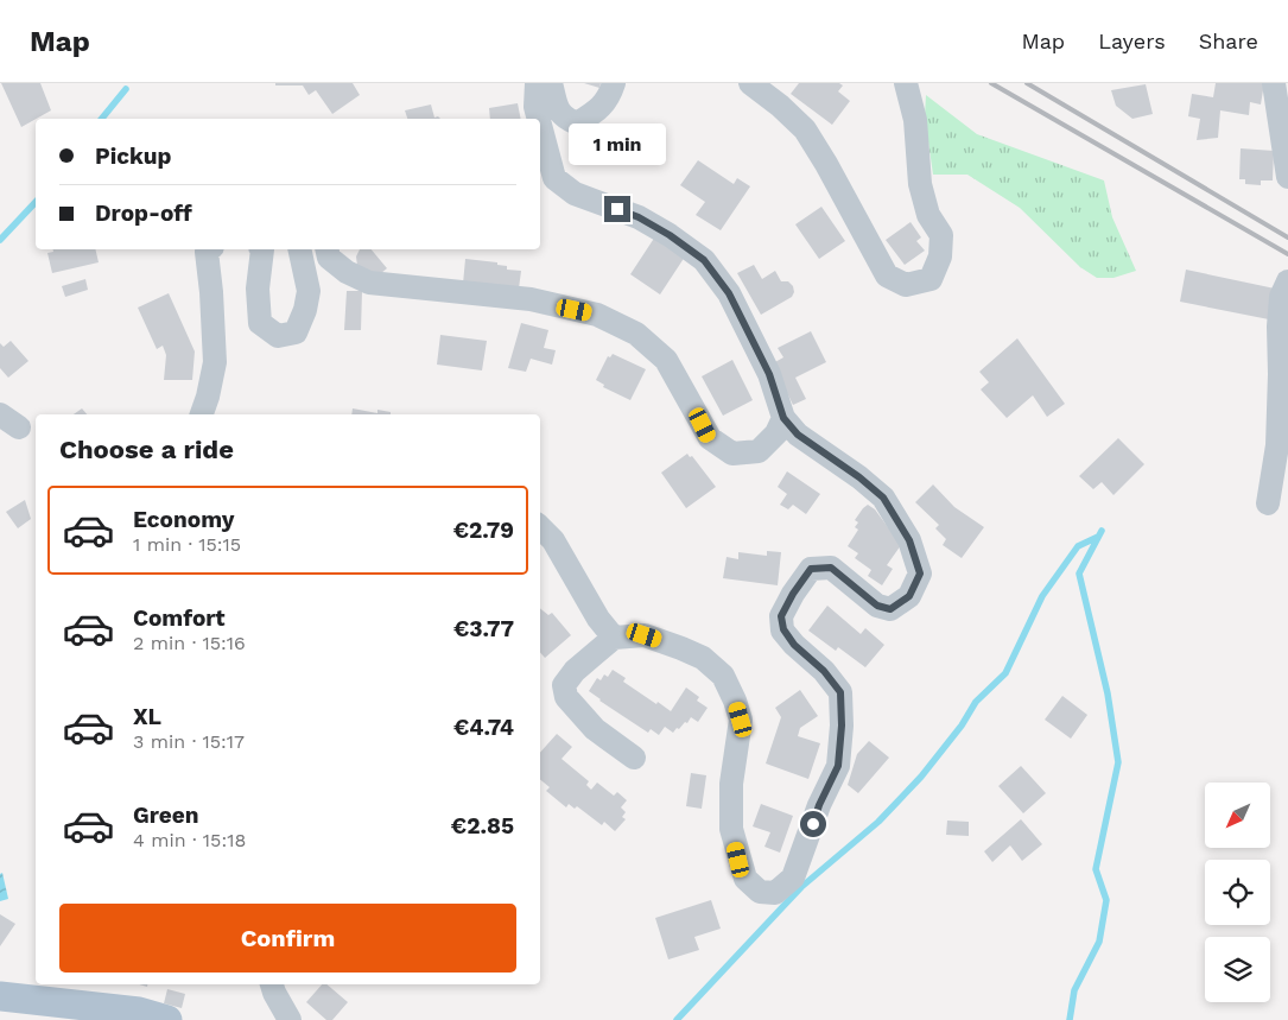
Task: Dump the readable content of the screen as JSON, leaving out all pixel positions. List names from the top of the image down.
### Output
{
  "north": "bottom left",
  "page": {
    "header": "Map",
    "nav": ["Map", "Layers", "Share"],
    "banner": ["Pickup", "Drop-off"],
    "bubble": "1 min",
    "heading": "Choose a ride",
    "list": [
      {
        "name": "Economy",
        "note": "1 min · 15:15",
        "value": "€2.79"
      },
      {
        "name": "Comfort",
        "note": "2 min · 15:16",
        "value": "€3.77"
      },
      {
        "name": "XL",
        "note": "3 min · 15:17",
        "value": "€4.74"
      },
      {
        "name": "Green",
        "note": "4 min · 15:18",
        "value": "€2.85"
      }
    ],
    "buttons": "Confirm"
  }
}
